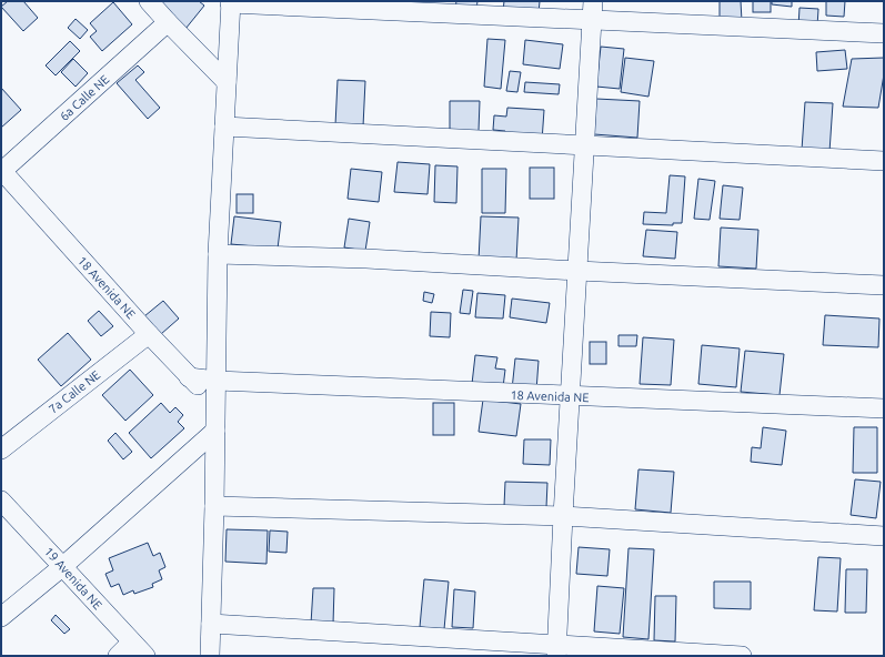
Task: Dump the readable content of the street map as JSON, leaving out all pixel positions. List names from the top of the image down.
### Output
{
  "streets": {
    "street": [
      "6a Calle NE",
      "18 Avenida NE",
      "7a Calle NE",
      "19 Avenida NE"
    ]
  },
  "crossings": [
    ["6a Calle NE", "18 Avenida NE"],
    ["18 Avenida NE", "7a Calle NE"]
  ]
}
